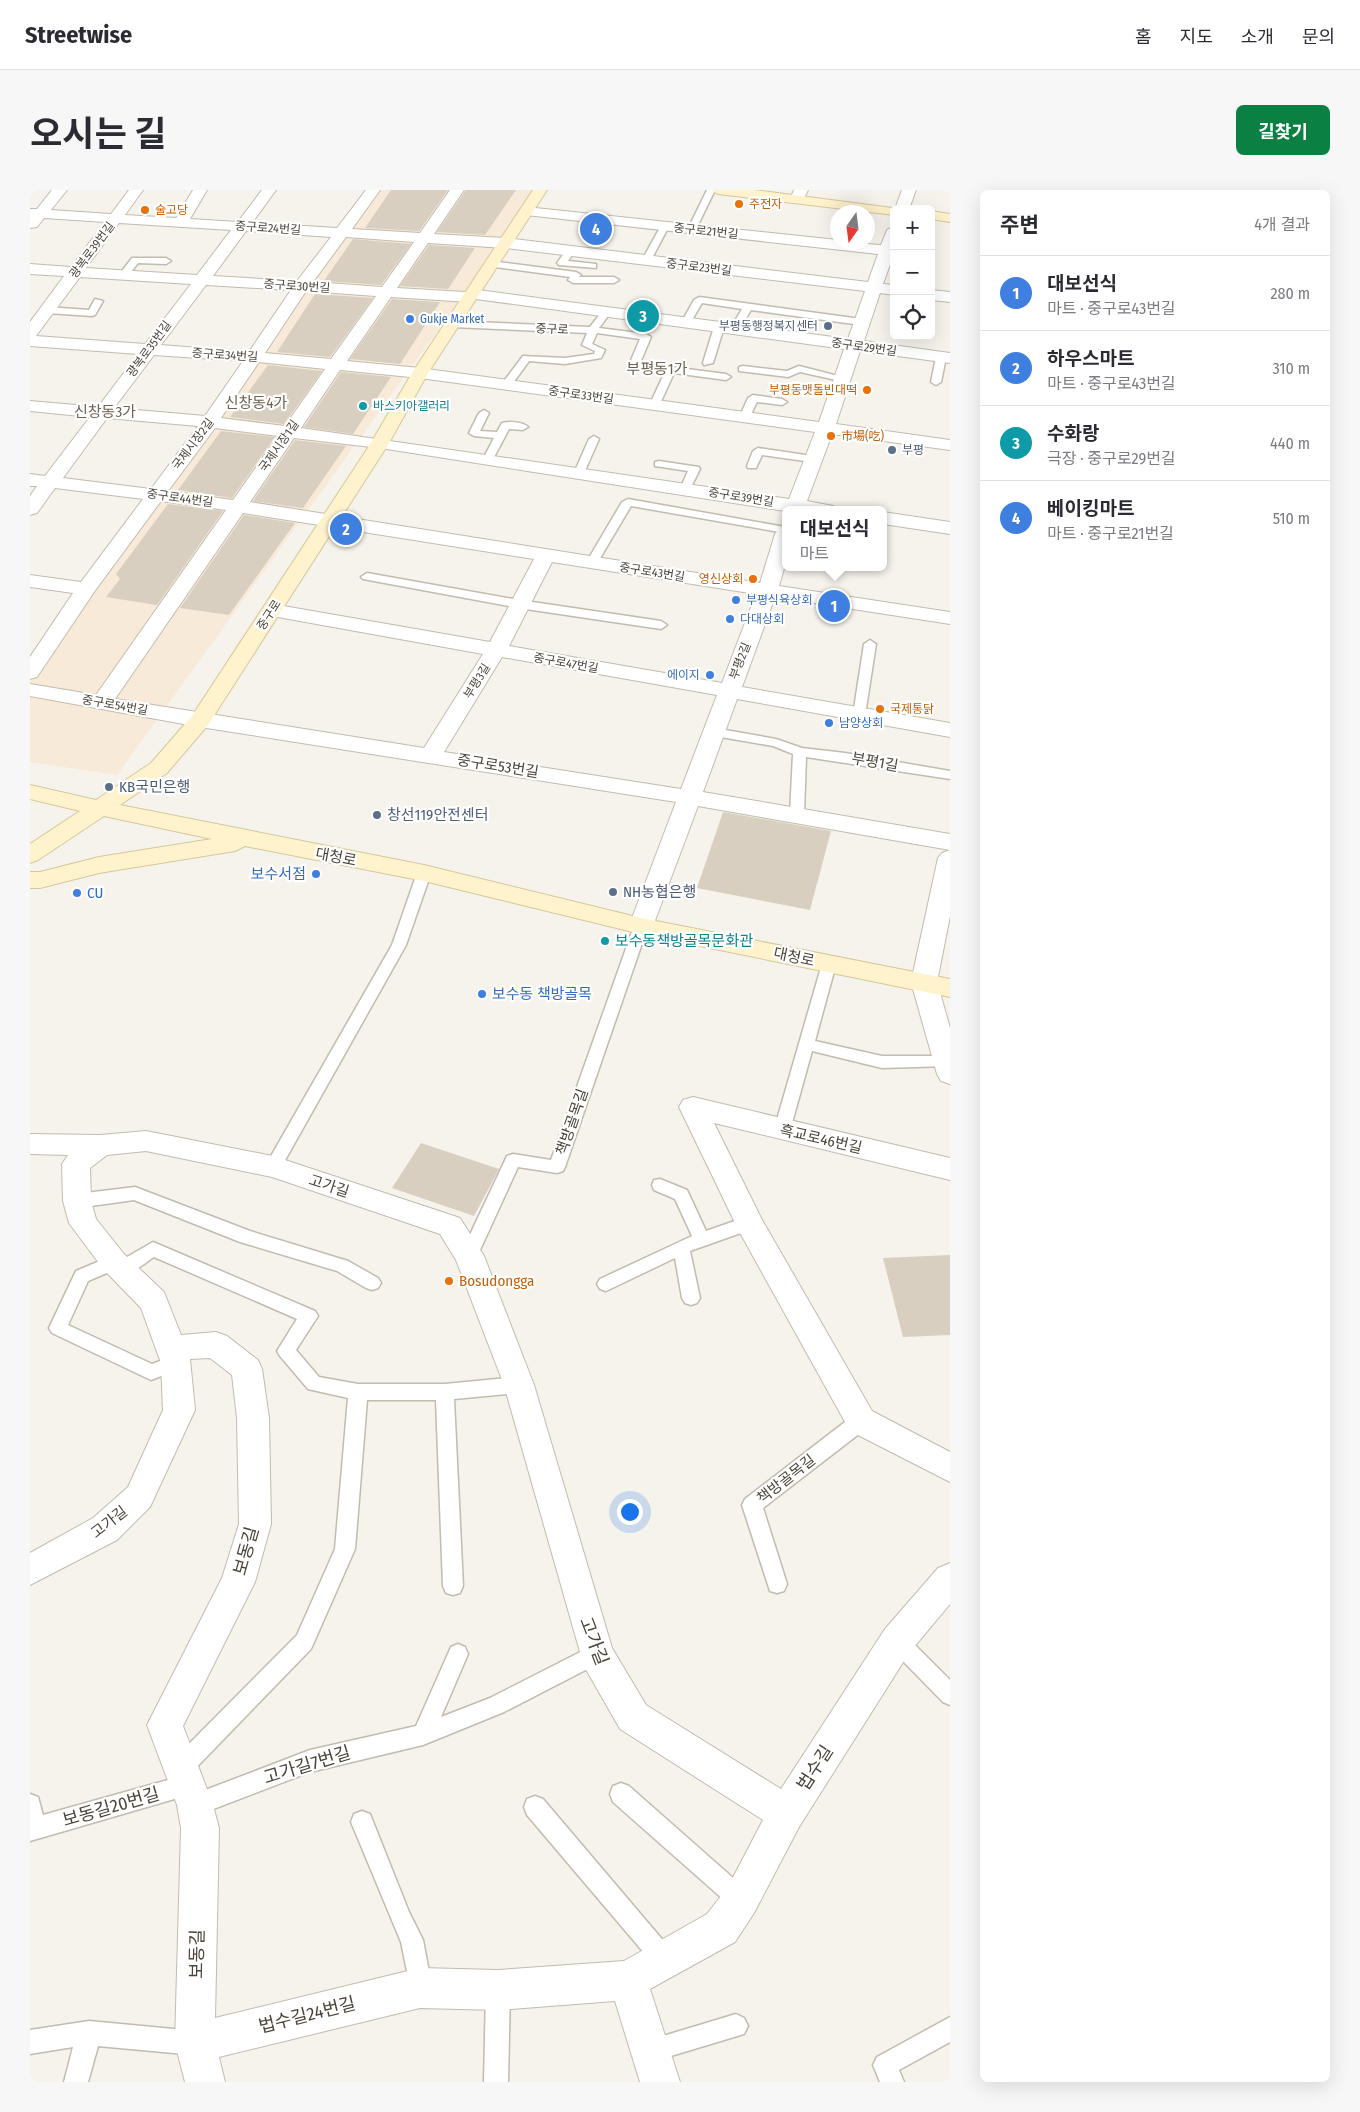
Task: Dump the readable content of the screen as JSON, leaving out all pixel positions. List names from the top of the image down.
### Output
{
  "streets": {
    "main road": ["중구로", "대청로"],
    "street": [
      "중구로24번길",
      "중구로21번길",
      "광복로39번길",
      "중구로23번길",
      "중구로30번길",
      "중구로29번길",
      "광복로35번길",
      "중구로34번길",
      "중구로33번길",
      "국제시장2길",
      "국제시장1길",
      "중구로39번길",
      "중구로44번길",
      "중구로43번길",
      "부평2길",
      "중구로47번길",
      "부평3길",
      "중구로54번길",
      "중구로53번길",
      "흑교로46번길",
      "고가길",
      "보동길",
      "법수길",
      "법수길24번길"
    ],
    "lane": [
      "부평1길",
      "책방골목길",
      "고가길7번길",
      "보동길20번길"
    ]
  },
  "crossings": [
    ["중구로24번길", "광복로39번길"],
    ["중구로24번길", "중구로23번길"],
    ["중구로24번길", "중구로"],
    ["중구로24번길", "광복로35번길"],
    ["중구로24번길", "국제시장2길"],
    ["중구로24번길", "국제시장1길"],
    ["중구로21번길", "중구로"],
    ["광복로39번길", "중구로30번길"],
    ["중구로23번길", "중구로"],
    ["중구로30번길", "중구로"],
    ["중구로30번길", "중구로29번길"],
    ["중구로30번길", "광복로35번길"],
    ["중구로30번길", "국제시장2길"],
    ["중구로30번길", "국제시장1길"],
    ["중구로", "중구로29번길"],
    ["중구로", "중구로34번길"],
    ["중구로", "중구로33번길"],
    ["중구로", "중구로39번길"],
    ["중구로", "중구로44번길"],
    ["중구로", "중구로43번길"],
    ["중구로", "중구로47번길"],
    ["중구로", "중구로54번길"],
    ["중구로", "중구로53번길"],
    ["중구로", "대청로"],
    ["광복로35번길", "중구로34번길"],
    ["광복로35번길", "중구로39번길"],
    ["광복로35번길", "중구로44번길"],
    ["중구로34번길", "중구로33번길"],
    ["중구로34번길", "국제시장2길"],
    ["중구로34번길", "국제시장1길"],
    ["국제시장2길", "중구로39번길"],
    ["국제시장2길", "중구로44번길"],
    ["국제시장1길", "중구로39번길"],
    ["국제시장1길", "중구로44번길"],
    ["국제시장1길", "중구로54번길"],
    ["중구로44번길", "중구로43번길"],
    ["중구로43번길", "부평2길"],
    ["중구로43번길", "부평3길"],
    ["부평2길", "중구로47번길"],
    ["부평2길", "중구로53번길"],
    ["부평2길", "대청로"],
    ["부평2길", "책방골목길"],
    ["중구로47번길", "부평3길"],
    ["부평3길", "중구로53번길"],
    ["중구로54번길", "중구로53번길"],
    ["대청로", "책방골목길"],
    ["대청로", "흑교로46번길"],
    ["책방골목길", "고가길"],
    ["고가길", "보동길"],
    ["고가길", "고가길7번길"],
    ["고가길", "법수길"],
    ["보동길", "고가길7번길"],
    ["보동길", "보동길20번길"],
    ["보동길", "법수길24번길"],
    ["고가길7번길", "보동길20번길"],
    ["법수길", "법수길24번길"]
  ],
  "districts": ["부평동1가", "신창동4가", "신창동3가"],
  "places": [
    "주전자",
    "술고당",
    "Gukje Market",
    "부평동행정복지센터",
    "부평동맷돌빈대떡",
    "바스키아갤러리",
    "市場(吃)",
    "부평",
    "영신상회",
    "부평식육상회",
    "다대상회",
    "에이지",
    "국제통닭",
    "남양상회",
    "KB국민은행",
    "창선119안전센터",
    "보수서점",
    "NH농협은행",
    "CU",
    "보수동책방골목문화관",
    "보수동 책방골목",
    "Bosudongga"
  ],
  "north": "bottom",
  "page": {
    "header": "Streetwise",
    "nav": [
      "홈",
      "지도",
      "소개",
      "문의"
    ],
    "title": "오시는 길",
    "buttons": "길찾기",
    "heading": ["주변", "4개 결과"],
    "map_buttons": ["+", "−"],
    "pins": [
      "4",
      "3",
      "2",
      "1"
    ],
    "list": [
      {
        "mark": "1",
        "name": "대보선식",
        "note": "마트 · 중구로43번길",
        "value": "280 m"
      },
      {
        "mark": "2",
        "name": "하우스마트",
        "note": "마트 · 중구로43번길",
        "value": "310 m"
      },
      {
        "mark": "3",
        "name": "수화랑",
        "note": "극장 · 중구로29번길",
        "value": "440 m"
      },
      {
        "mark": "4",
        "name": "베이킹마트",
        "note": "마트 · 중구로21번길",
        "value": "510 m"
      }
    ],
    "popup": ["대보선식", "마트"]
  }
}
